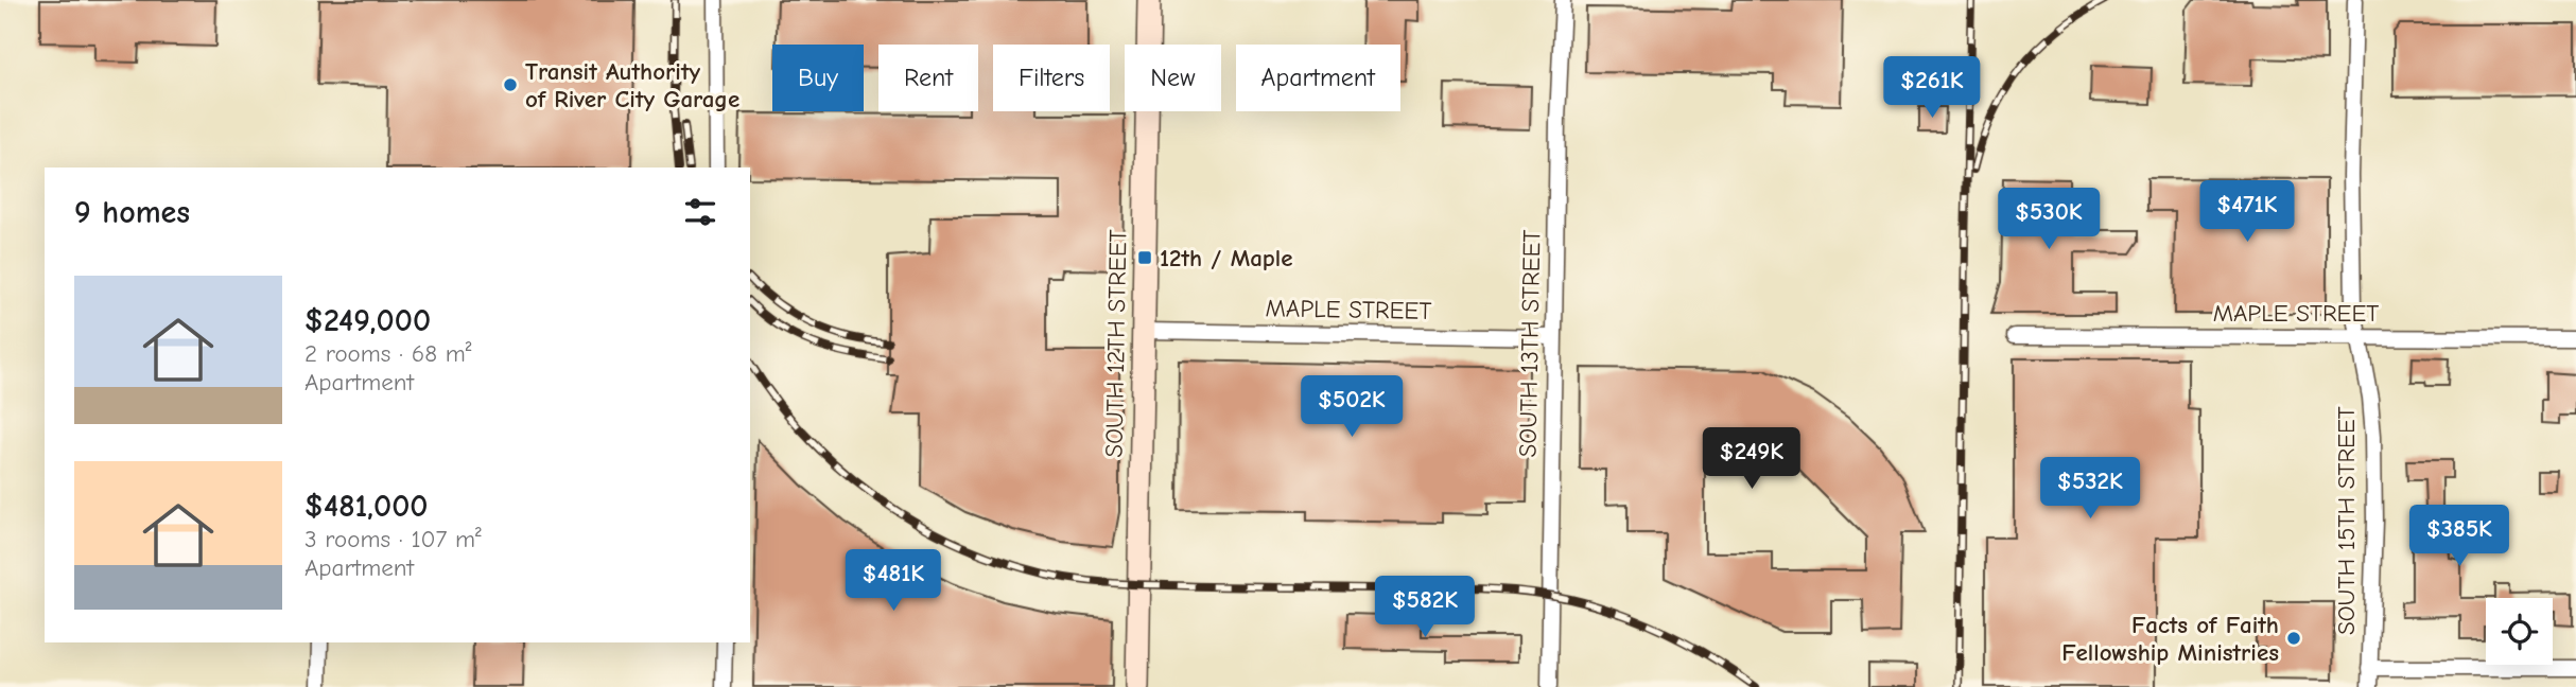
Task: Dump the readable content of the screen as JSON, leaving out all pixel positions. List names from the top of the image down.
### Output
{
  "streets": {
    "street": [
      "MAPLE STREET",
      "SOUTH 12TH STREET",
      "SOUTH 13TH STREET",
      "SOUTH 15TH STREET"
    ]
  },
  "crossings": [
    ["MAPLE STREET", "SOUTH 12TH STREET"],
    ["MAPLE STREET", "SOUTH 13TH STREET"],
    ["MAPLE STREET", "SOUTH 15TH STREET"]
  ],
  "places": {
    "other": ["Transit Authority of River City Garage", "Facts of Faith Fellowship Ministries"],
    "transit": ["12th / Maple"]
  },
  "page": {
    "chip": [
      "Buy",
      "Rent",
      "Filters",
      "New",
      "Apartment"
    ],
    "price": [
      "$261K",
      "$471K",
      "$530K",
      "$502K",
      "$249K",
      "$532K",
      "$385K",
      "$481K",
      "$582K"
    ],
    "heading": "9 homes",
    "list": [
      {
        "name": "$249,000",
        "note": "2 rooms · 68 m² · Apartment"
      },
      {
        "name": "$481,000",
        "note": "3 rooms · 107 m² · Apartment"
      }
    ]
  }
}
